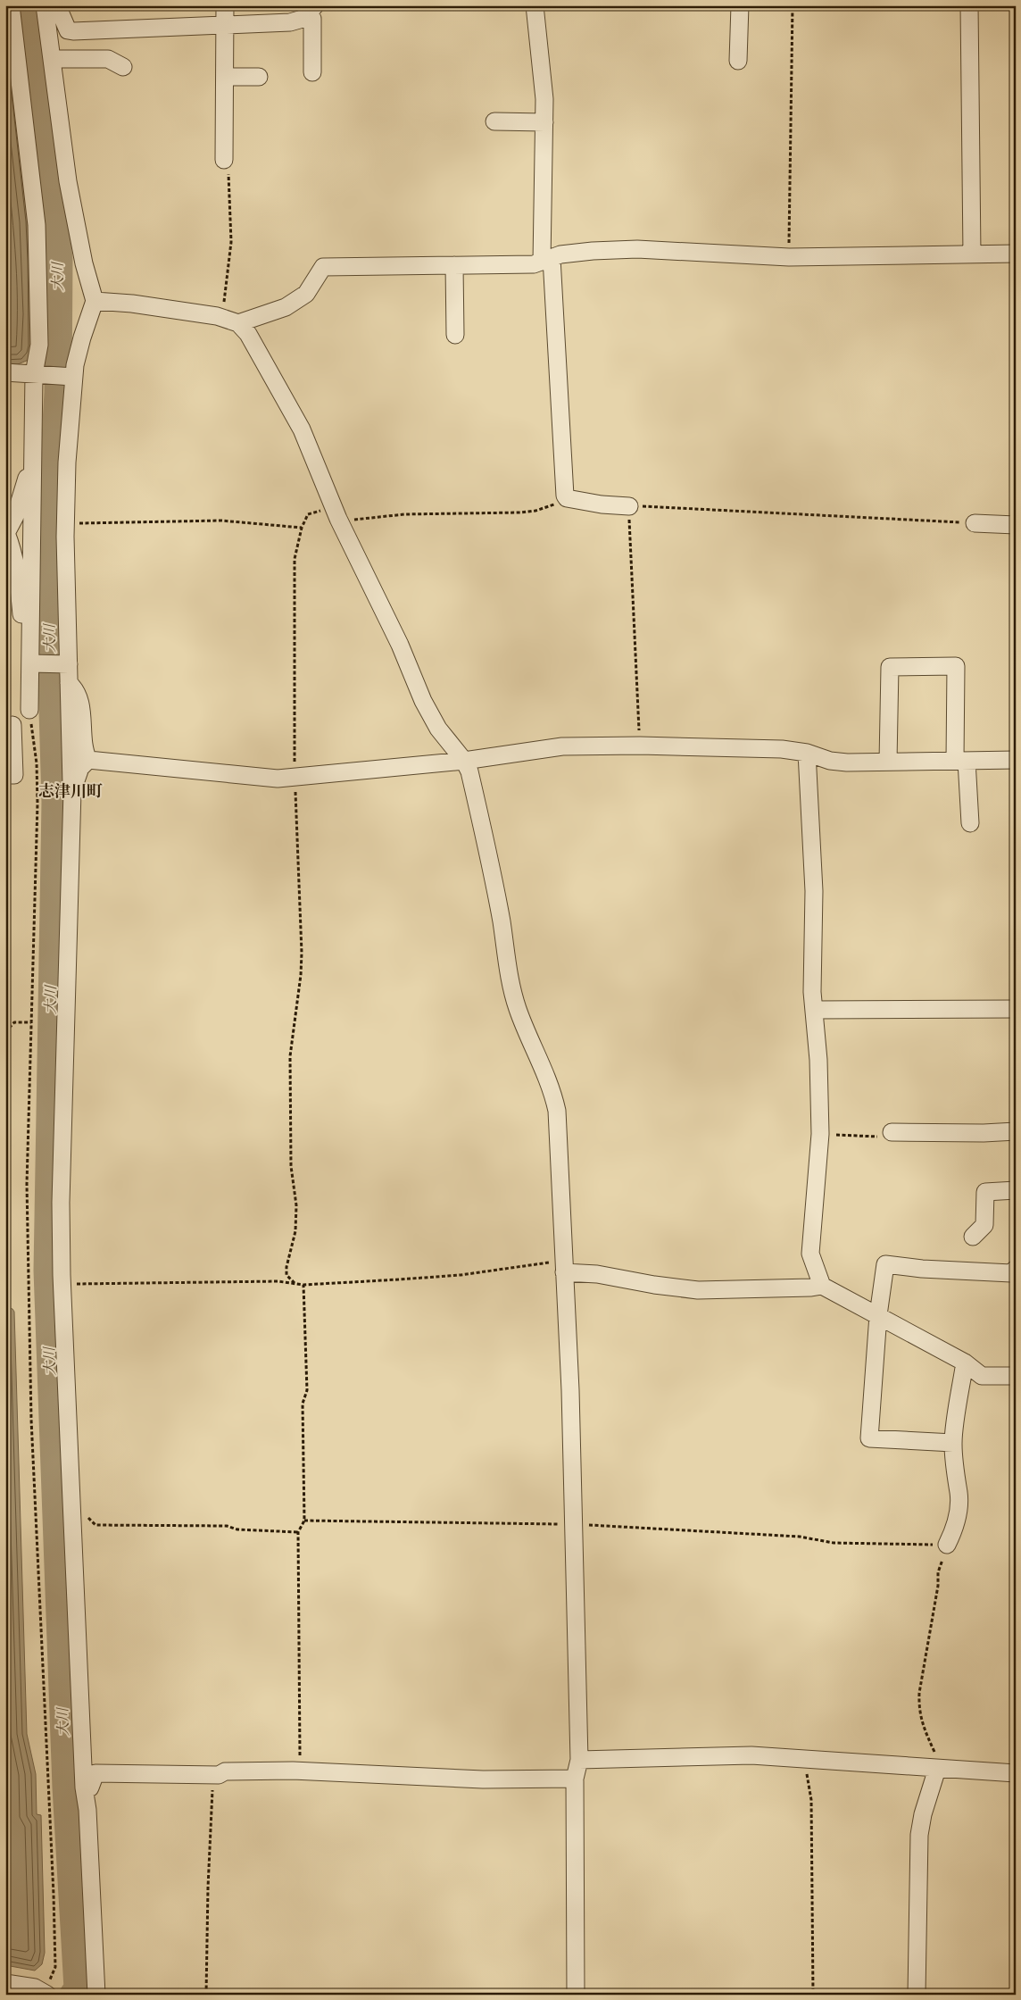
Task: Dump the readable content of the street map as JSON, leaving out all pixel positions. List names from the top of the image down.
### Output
{
  "districts": ["志津川町"],
  "water": ["大川"]
}
